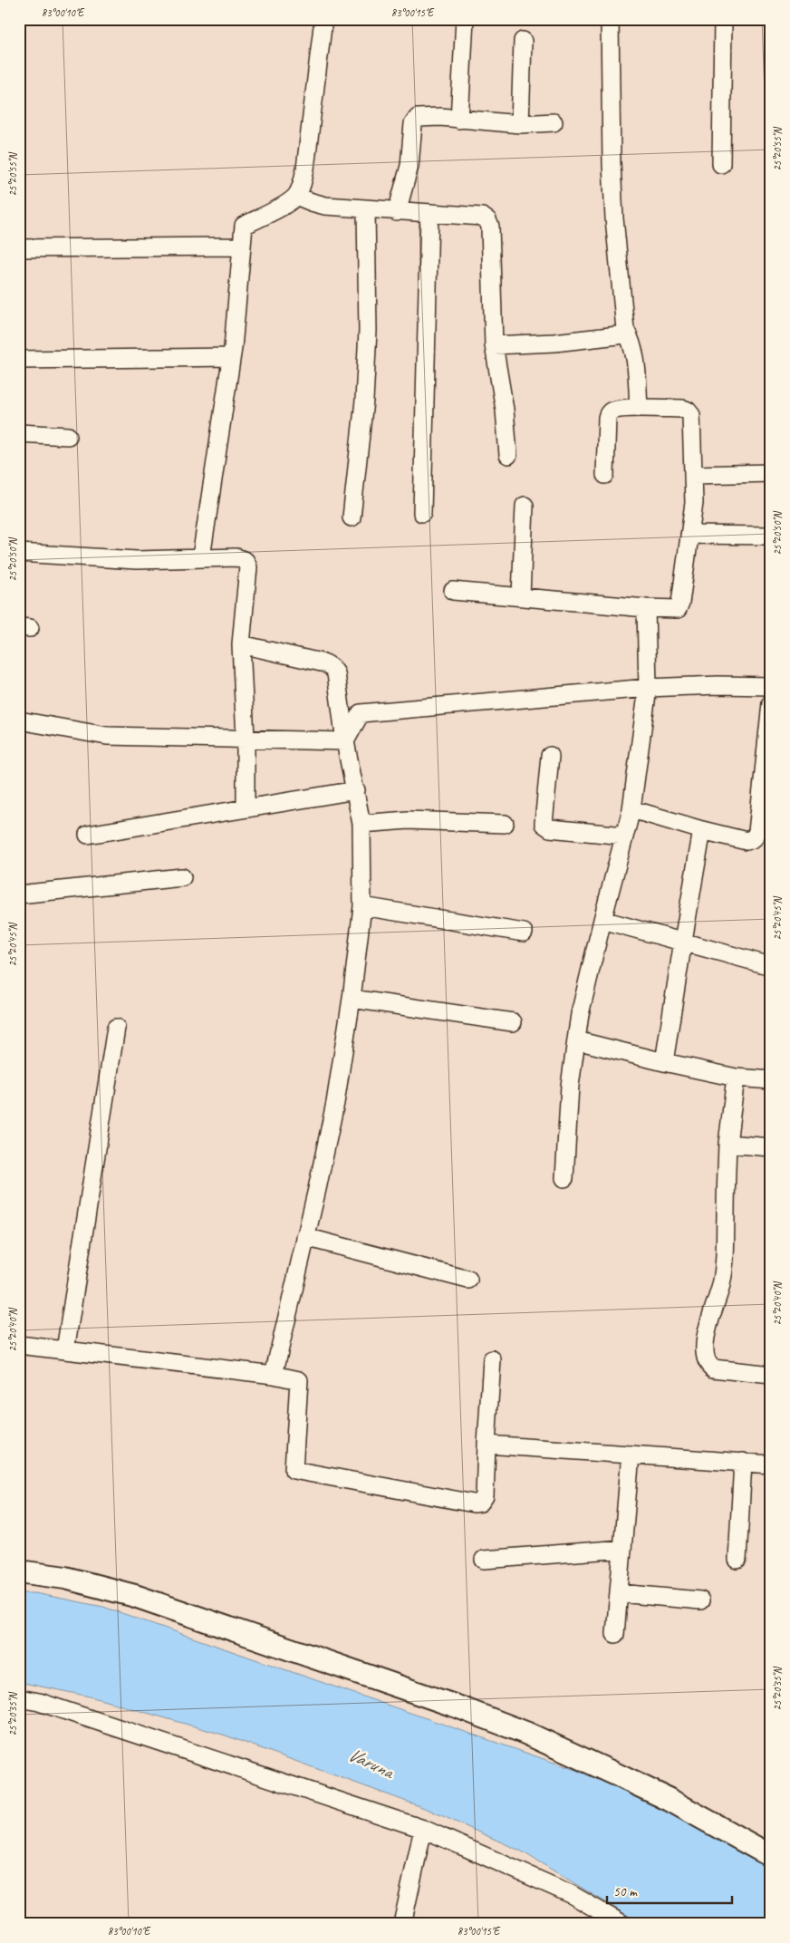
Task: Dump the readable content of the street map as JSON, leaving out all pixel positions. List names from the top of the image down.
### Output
{
  "water": ["Varuna"],
  "scale_bar": "50 m",
  "coordinates": [
    "83°00'10\"E",
    "83°00'15\"E",
    "25°20'55\"N",
    "25°20'50\"N",
    "25°20'45\"N",
    "25°20'40\"N",
    "25°20'35\"N"
  ]
}
